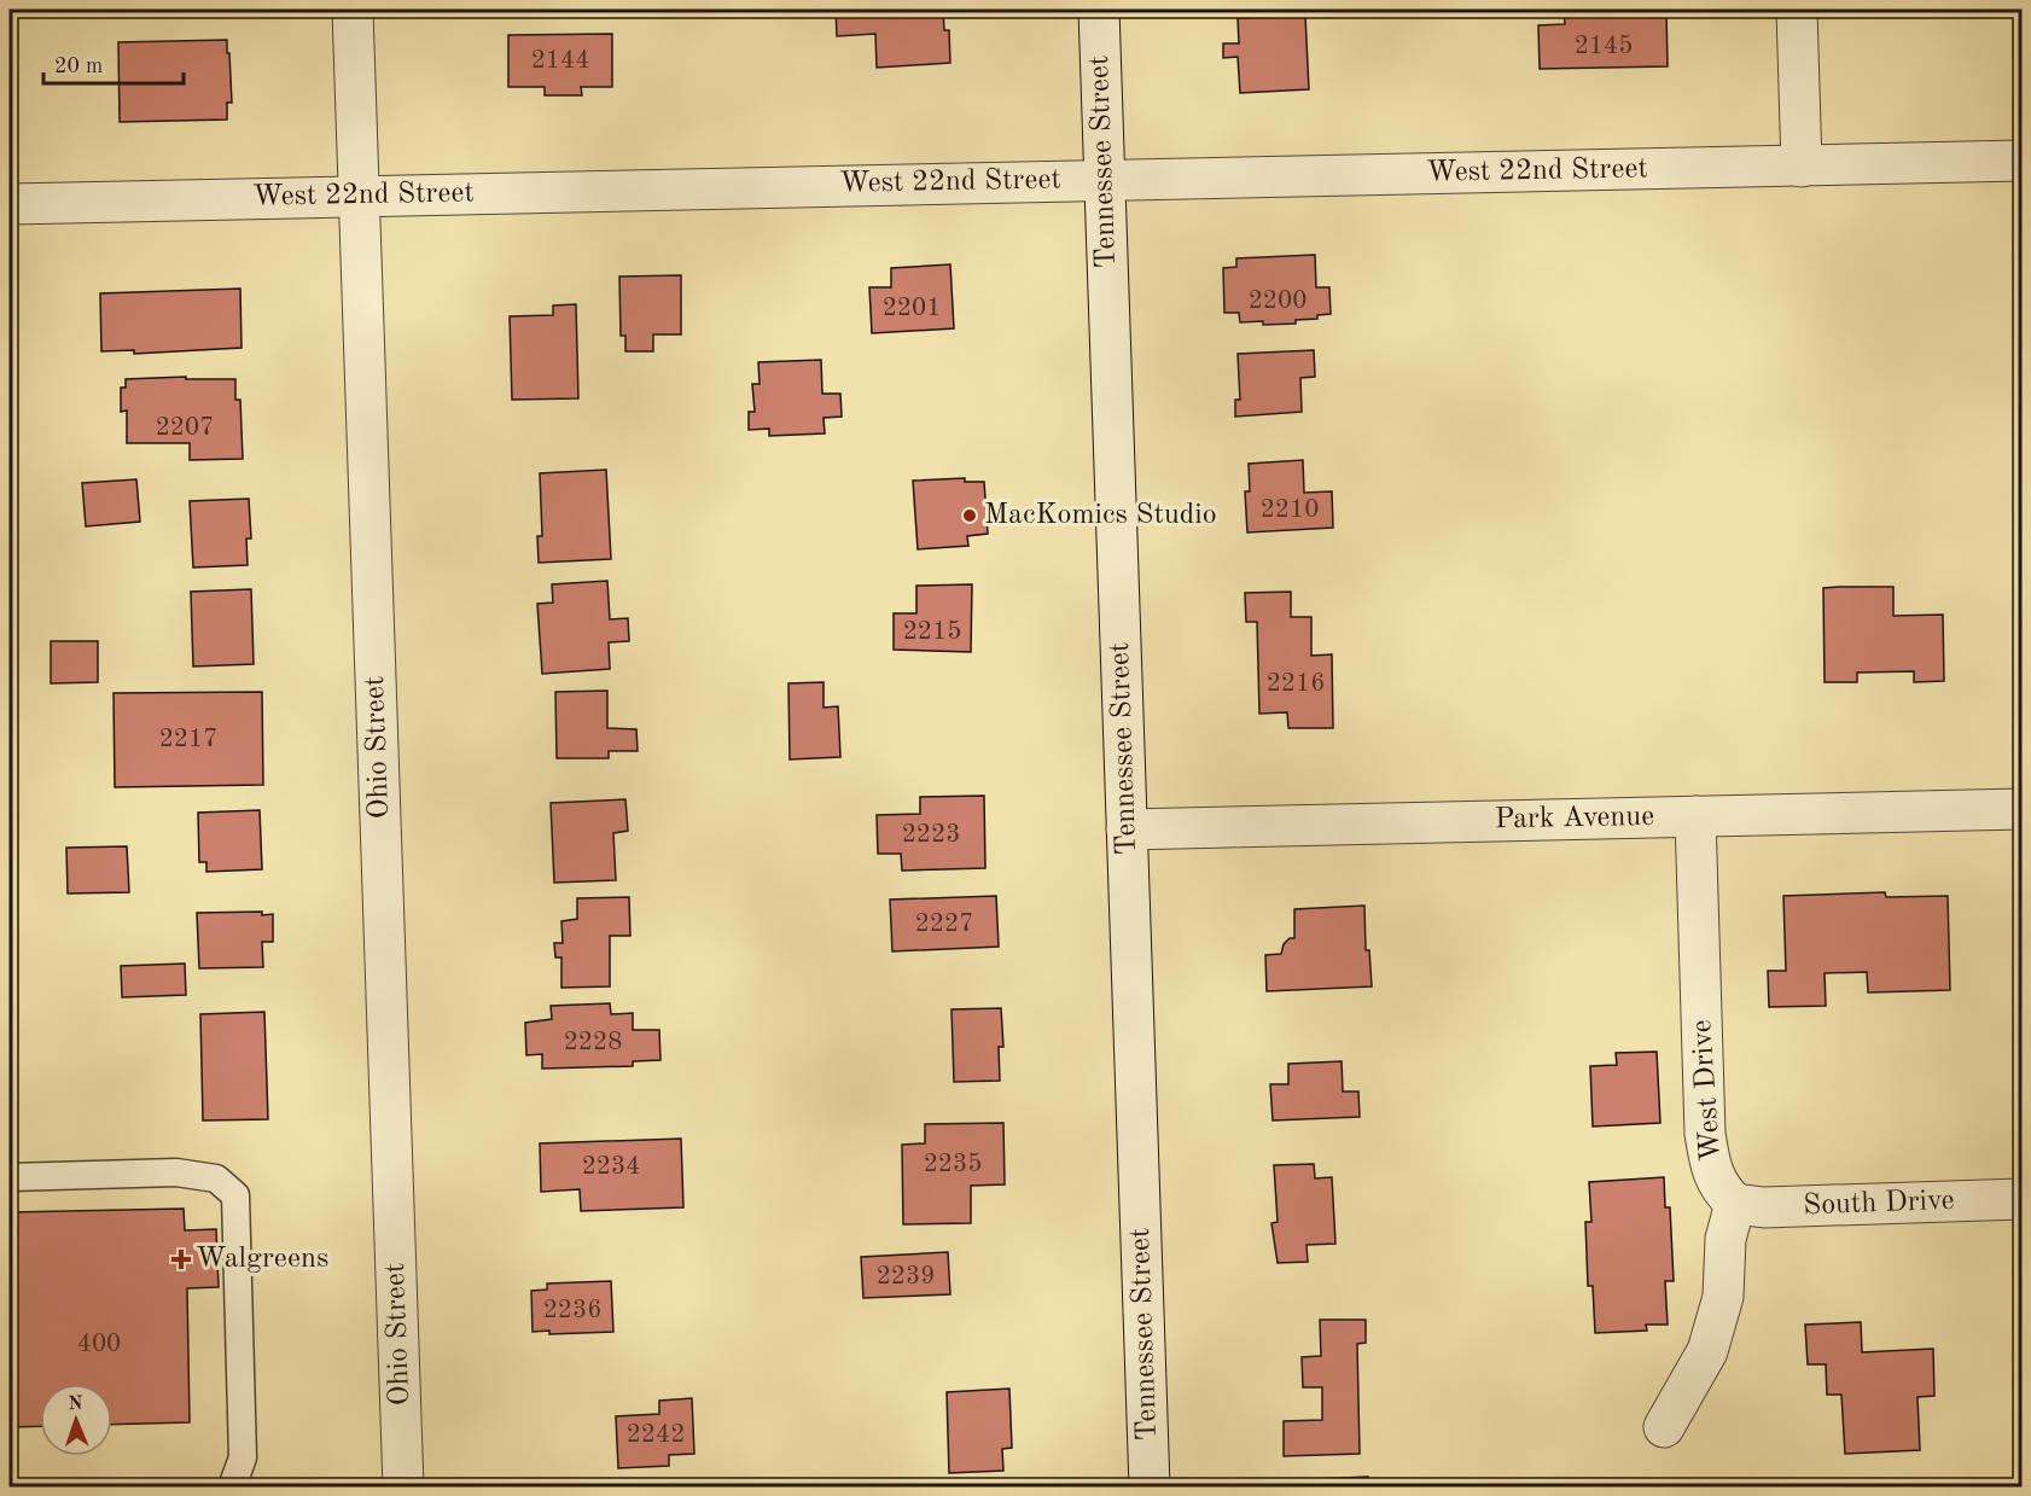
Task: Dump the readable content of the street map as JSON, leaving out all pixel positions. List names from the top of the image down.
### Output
{
  "streets": {
    "street": [
      "Tennessee Street",
      "West 22nd Street",
      "Ohio Street",
      "Park Avenue",
      "West Drive",
      "South Drive"
    ]
  },
  "crossings": [
    ["Tennessee Street", "West 22nd Street"],
    ["Tennessee Street", "Park Avenue"],
    ["West 22nd Street", "Ohio Street"],
    ["Park Avenue", "West Drive"],
    ["West Drive", "South Drive"]
  ],
  "places": {
    "other": ["MacKomics Studio"],
    "health": ["Walgreens"]
  },
  "house_numbers": [
    "2145",
    "2144",
    "2200",
    "2201",
    "2207",
    "2210",
    "2215",
    "2216",
    "2217",
    "2223",
    "2227",
    "2228",
    "2235",
    "2234",
    "2239",
    "2236",
    "400",
    "2242"
  ],
  "scale_bar": "20 m",
  "north": "top"
}
